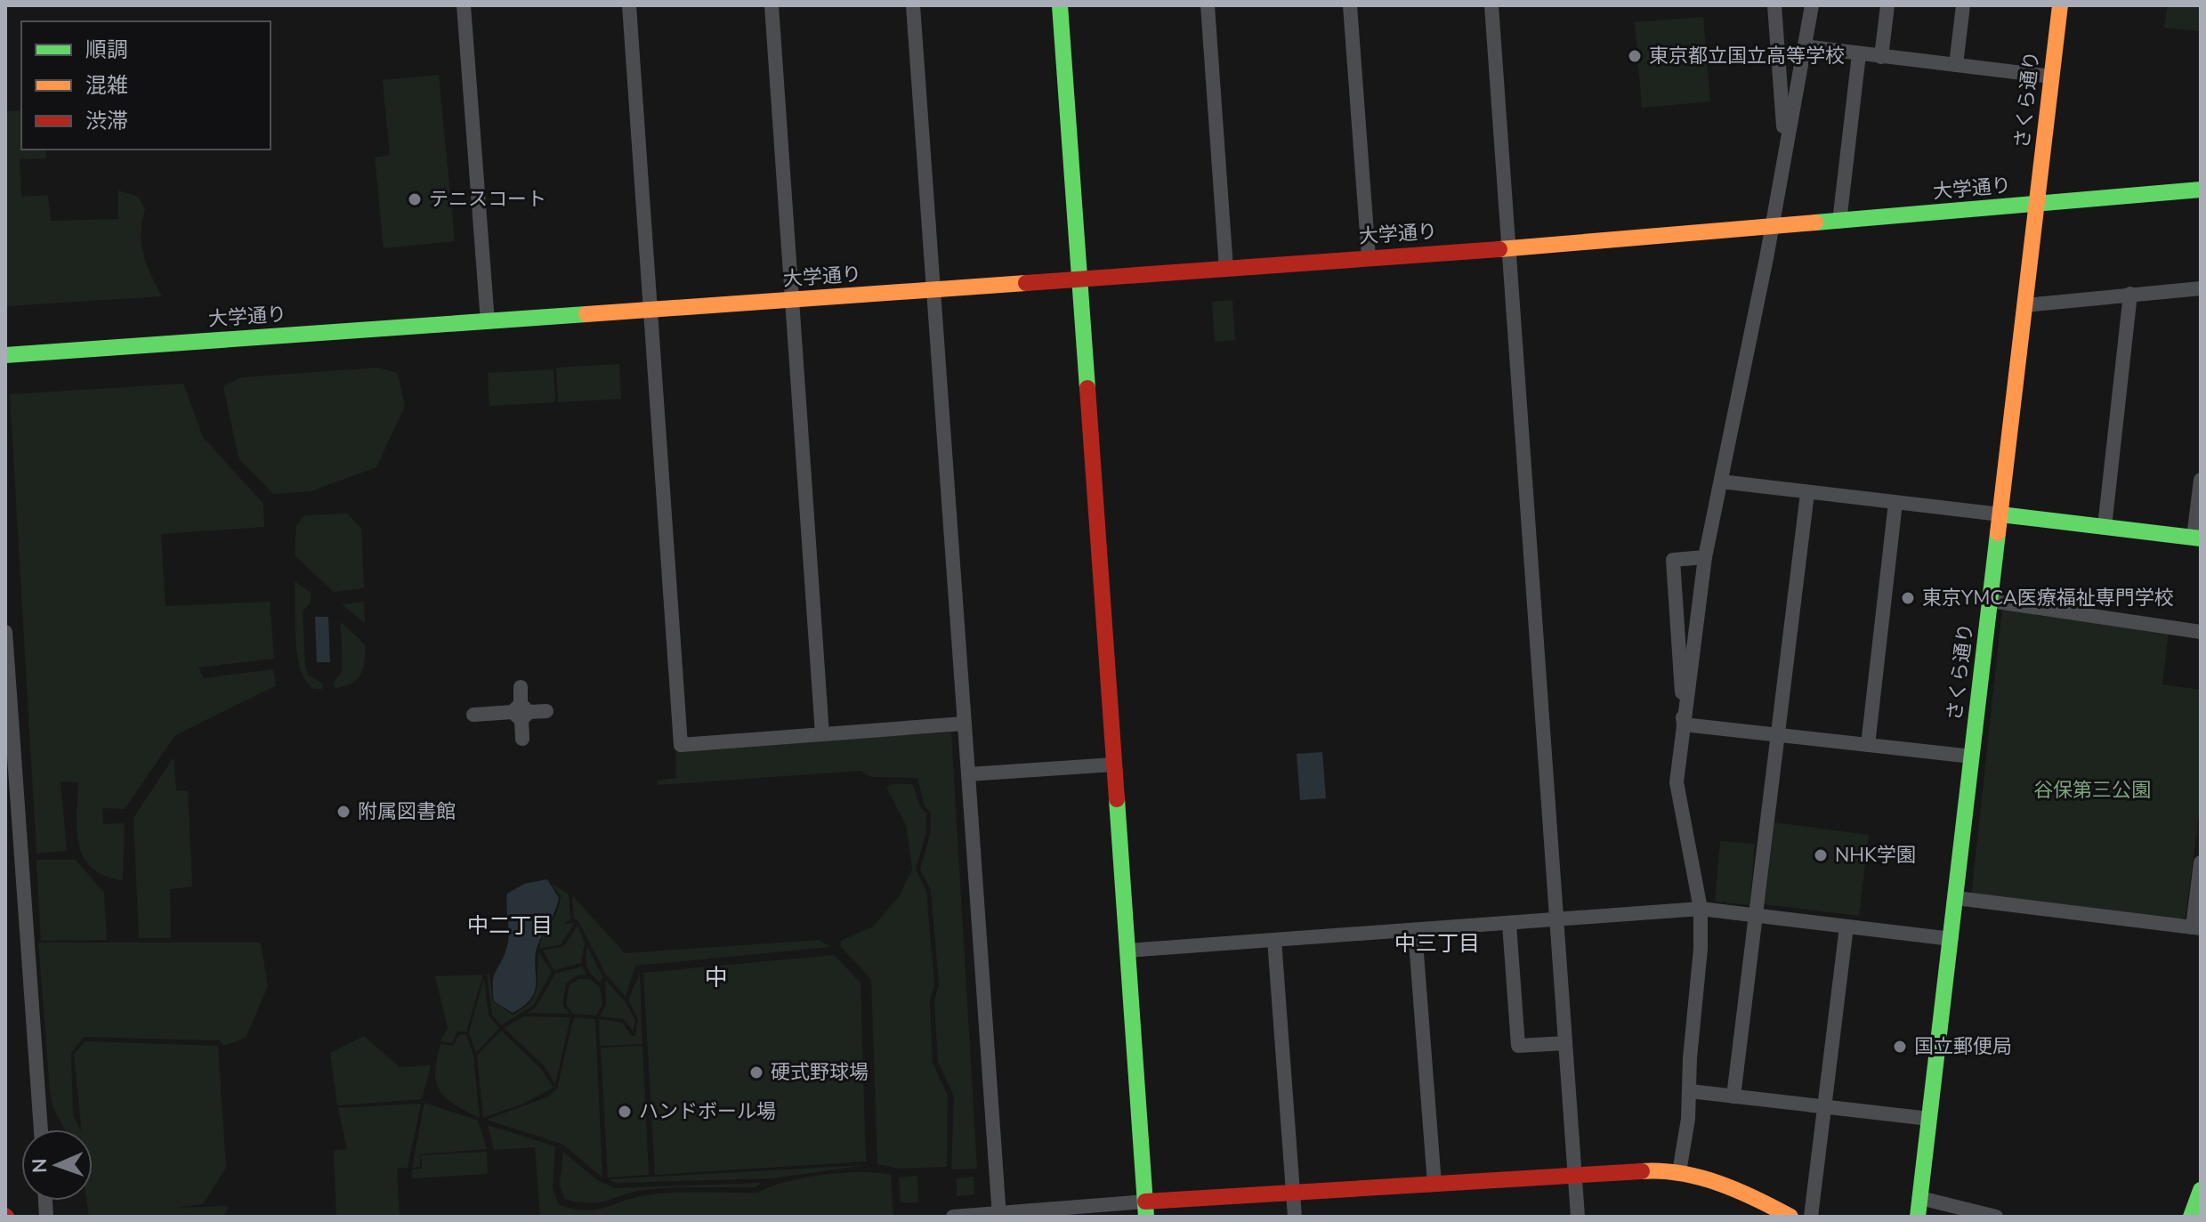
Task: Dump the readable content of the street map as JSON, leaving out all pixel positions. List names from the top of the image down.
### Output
{
  "streets": {
    "street": ["さくら通り", "大学通り"]
  },
  "crossings": [
    ["さくら通り", "大学通り"]
  ],
  "districts": ["中二丁目", "中三丁目", "中"],
  "parks": ["谷保第三公園"],
  "places": [
    "東京都立国立高等学校",
    "テニスコート",
    "東京YMCA医療福祉専門学校",
    "附属図書館",
    "NHK学園",
    "国立郵便局",
    "硬式野球場",
    "ハンドボール場"
  ],
  "legend": ["順調", "混雑", "渋滞"],
  "north": "left"
}
